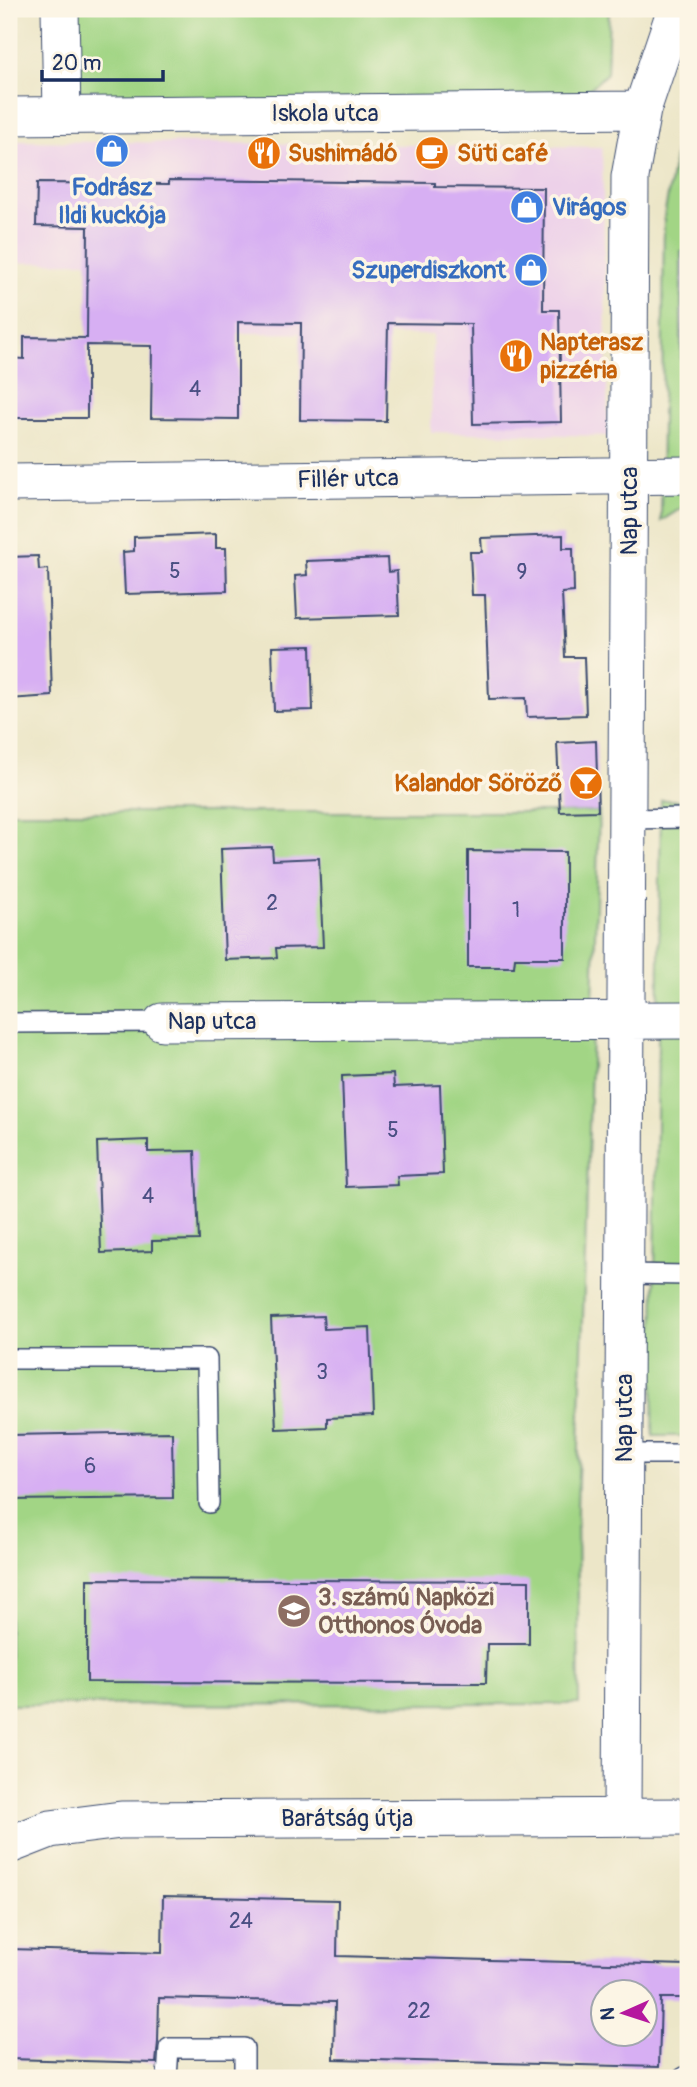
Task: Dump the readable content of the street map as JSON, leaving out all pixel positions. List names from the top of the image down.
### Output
{
  "streets": {
    "street": [
      "Iskola utca",
      "Fillér utca",
      "Nap utca",
      "Barátság útja"
    ]
  },
  "crossings": [
    ["Iskola utca", "Nap utca"],
    ["Fillér utca", "Nap utca"],
    ["Nap utca", "Barátság útja"]
  ],
  "places": {
    "shop": ["Fodrász Ildi kuckója", "Virágos", "Szuperdiszkont"],
    "restaurant": ["Sushimádó", "Napterasz pizzéria"],
    "cafe": ["Süti café"],
    "bar": ["Kalandor Söröző"],
    "school or university": ["3. számú Napközi Otthonos Óvoda"]
  },
  "house_numbers": [
    "4",
    "5",
    "9",
    "2",
    "1",
    "5",
    "4",
    "3",
    "6",
    "24",
    "22"
  ],
  "scale_bar": "20 m",
  "north": "left"
}
